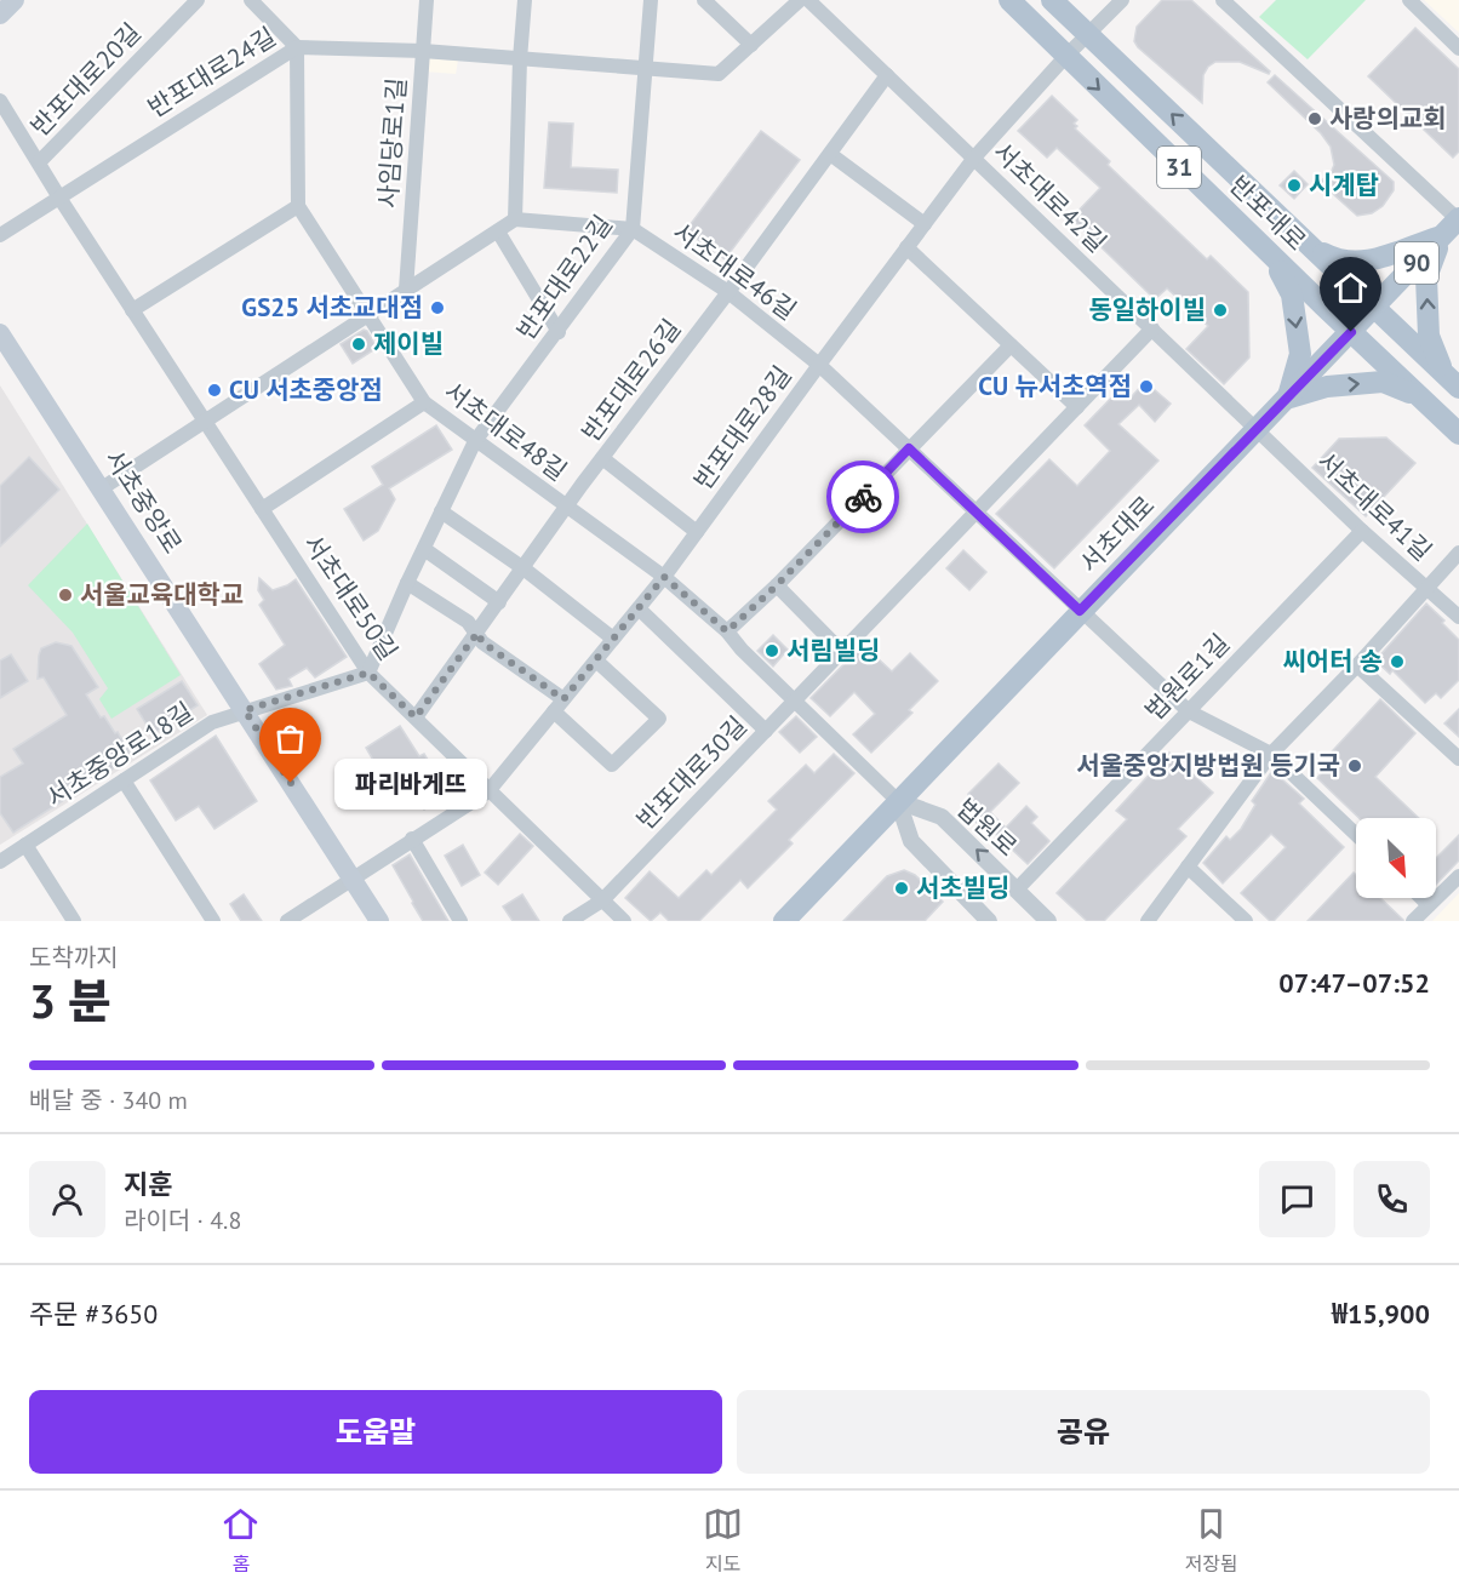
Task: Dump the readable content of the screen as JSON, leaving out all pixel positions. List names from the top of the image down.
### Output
{
  "streets": {
    "main road": [
      "31",
      "반포대로",
      "90",
      "서초중앙로",
      "서초대로"
    ],
    "street": [
      "반포대로24길",
      "반포대로20길",
      "사임당로1길",
      "서초대로42길",
      "서초대로46길",
      "반포대로22길",
      "반포대로26길",
      "반포대로28길",
      "서초대로48길",
      "서초대로41길",
      "서초대로50길",
      "법원로1길",
      "서초중앙로18길",
      "반포대로30길",
      "법원로"
    ]
  },
  "crossings": [
    ["반포대로24길", "사임당로1길"],
    ["반포대로24길", "반포대로22길"],
    ["반포대로24길", "서초대로50길"],
    ["반포대로20길", "서초대로50길"],
    ["서초대로42길", "반포대로26길"],
    ["서초대로42길", "반포대로28길"],
    ["서초대로42길", "서초대로41길"],
    ["서초대로42길", "서초대로"],
    ["서초대로42길", "반포대로30길"],
    ["반포대로", "반포대로28길"],
    ["반포대로", "서초대로"],
    ["서초대로46길", "반포대로22길"],
    ["서초대로46길", "반포대로26길"],
    ["서초대로46길", "반포대로28길"],
    ["서초대로46길", "서초대로"],
    ["서초대로46길", "법원로1길"],
    ["서초대로46길", "반포대로30길"],
    ["반포대로22길", "서초대로48길"],
    ["반포대로22길", "서초대로50길"],
    ["반포대로26길", "반포대로28길"],
    ["반포대로26길", "서초대로48길"],
    ["반포대로26길", "서초대로50길"],
    ["반포대로28길", "서초대로48길"],
    ["반포대로28길", "서초중앙로"],
    ["반포대로28길", "서초대로50길"],
    ["서초대로48길", "서초대로"],
    ["서초대로48길", "반포대로30길"],
    ["서초대로48길", "법원로"],
    ["서초중앙로", "서초중앙로18길"],
    ["서초대로41길", "서초대로"],
    ["서초대로41길", "법원로1길"],
    ["서초대로", "법원로"],
    ["서초대로50길", "반포대로30길"],
    ["법원로1길", "법원로"]
  ],
  "places": [
    "사랑의교회",
    "시계탑",
    "GS25 서초교대점",
    "동일하이빌",
    "제이빌",
    "CU 뉴서초역점",
    "CU 서초중앙점",
    "서울교육대학교",
    "서림빌딩",
    "씨어터 송",
    "서울중앙지방법원 등기국",
    "파리바게뜨",
    "서초빌딩"
  ],
  "north": "bottom right",
  "page": {
    "bubble": "파리바게뜨",
    "heading": ["3 분", "도착까지", "07:47–07:52"],
    "panel": [
      "지훈",
      "라이더 · 4.8",
      "주문 #3650",
      "₩15,900"
    ],
    "bar": "배달 중 · 340 m",
    "buttons": ["도움말", "공유"],
    "tabs": ["홈", "지도", "저장됨"]
  }
}
